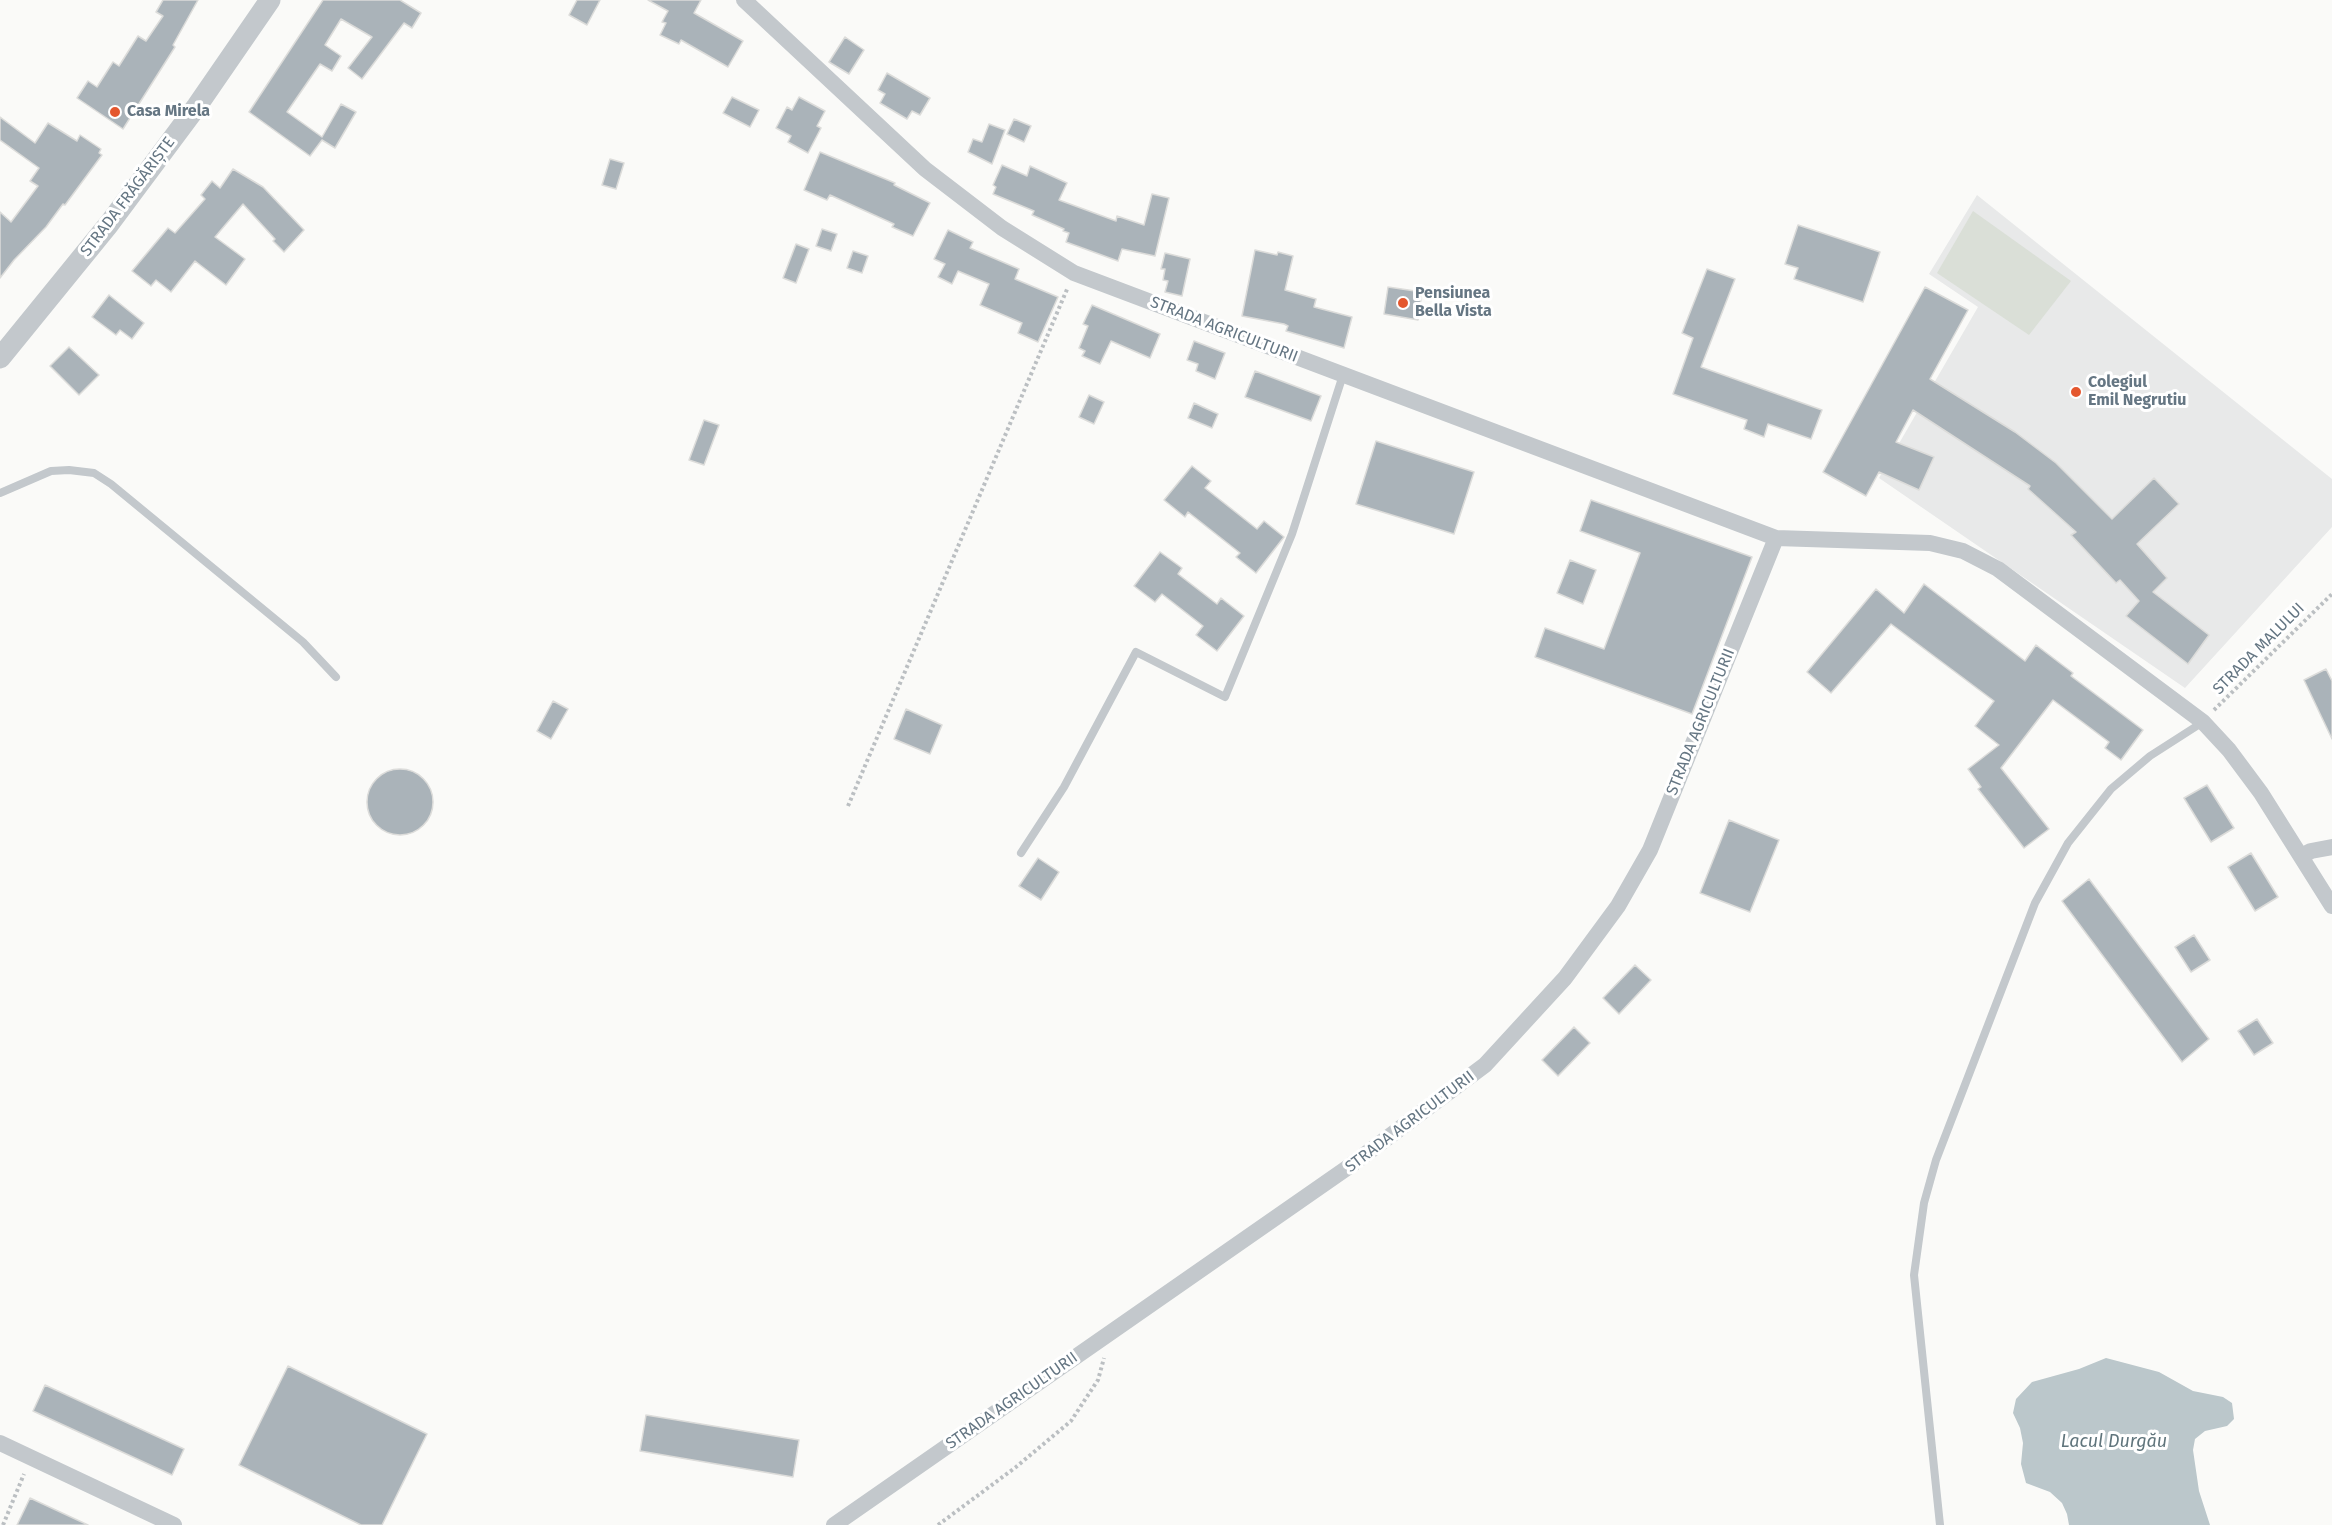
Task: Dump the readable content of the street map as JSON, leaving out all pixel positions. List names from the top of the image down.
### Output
{
  "streets": {
    "street": ["STRADA FRĂGĂRIȘTE", "STRADA AGRICULTURII"],
    "path": ["STRADA MALULUI"]
  },
  "crossings": [
    ["STRADA AGRICULTURII", "STRADA MALULUI"]
  ],
  "water": ["Lacul Durgău"],
  "places": ["Casa Mirela", "Pensiunea Bella Vista", "Colegiul Emil Negrutiu"]
}
